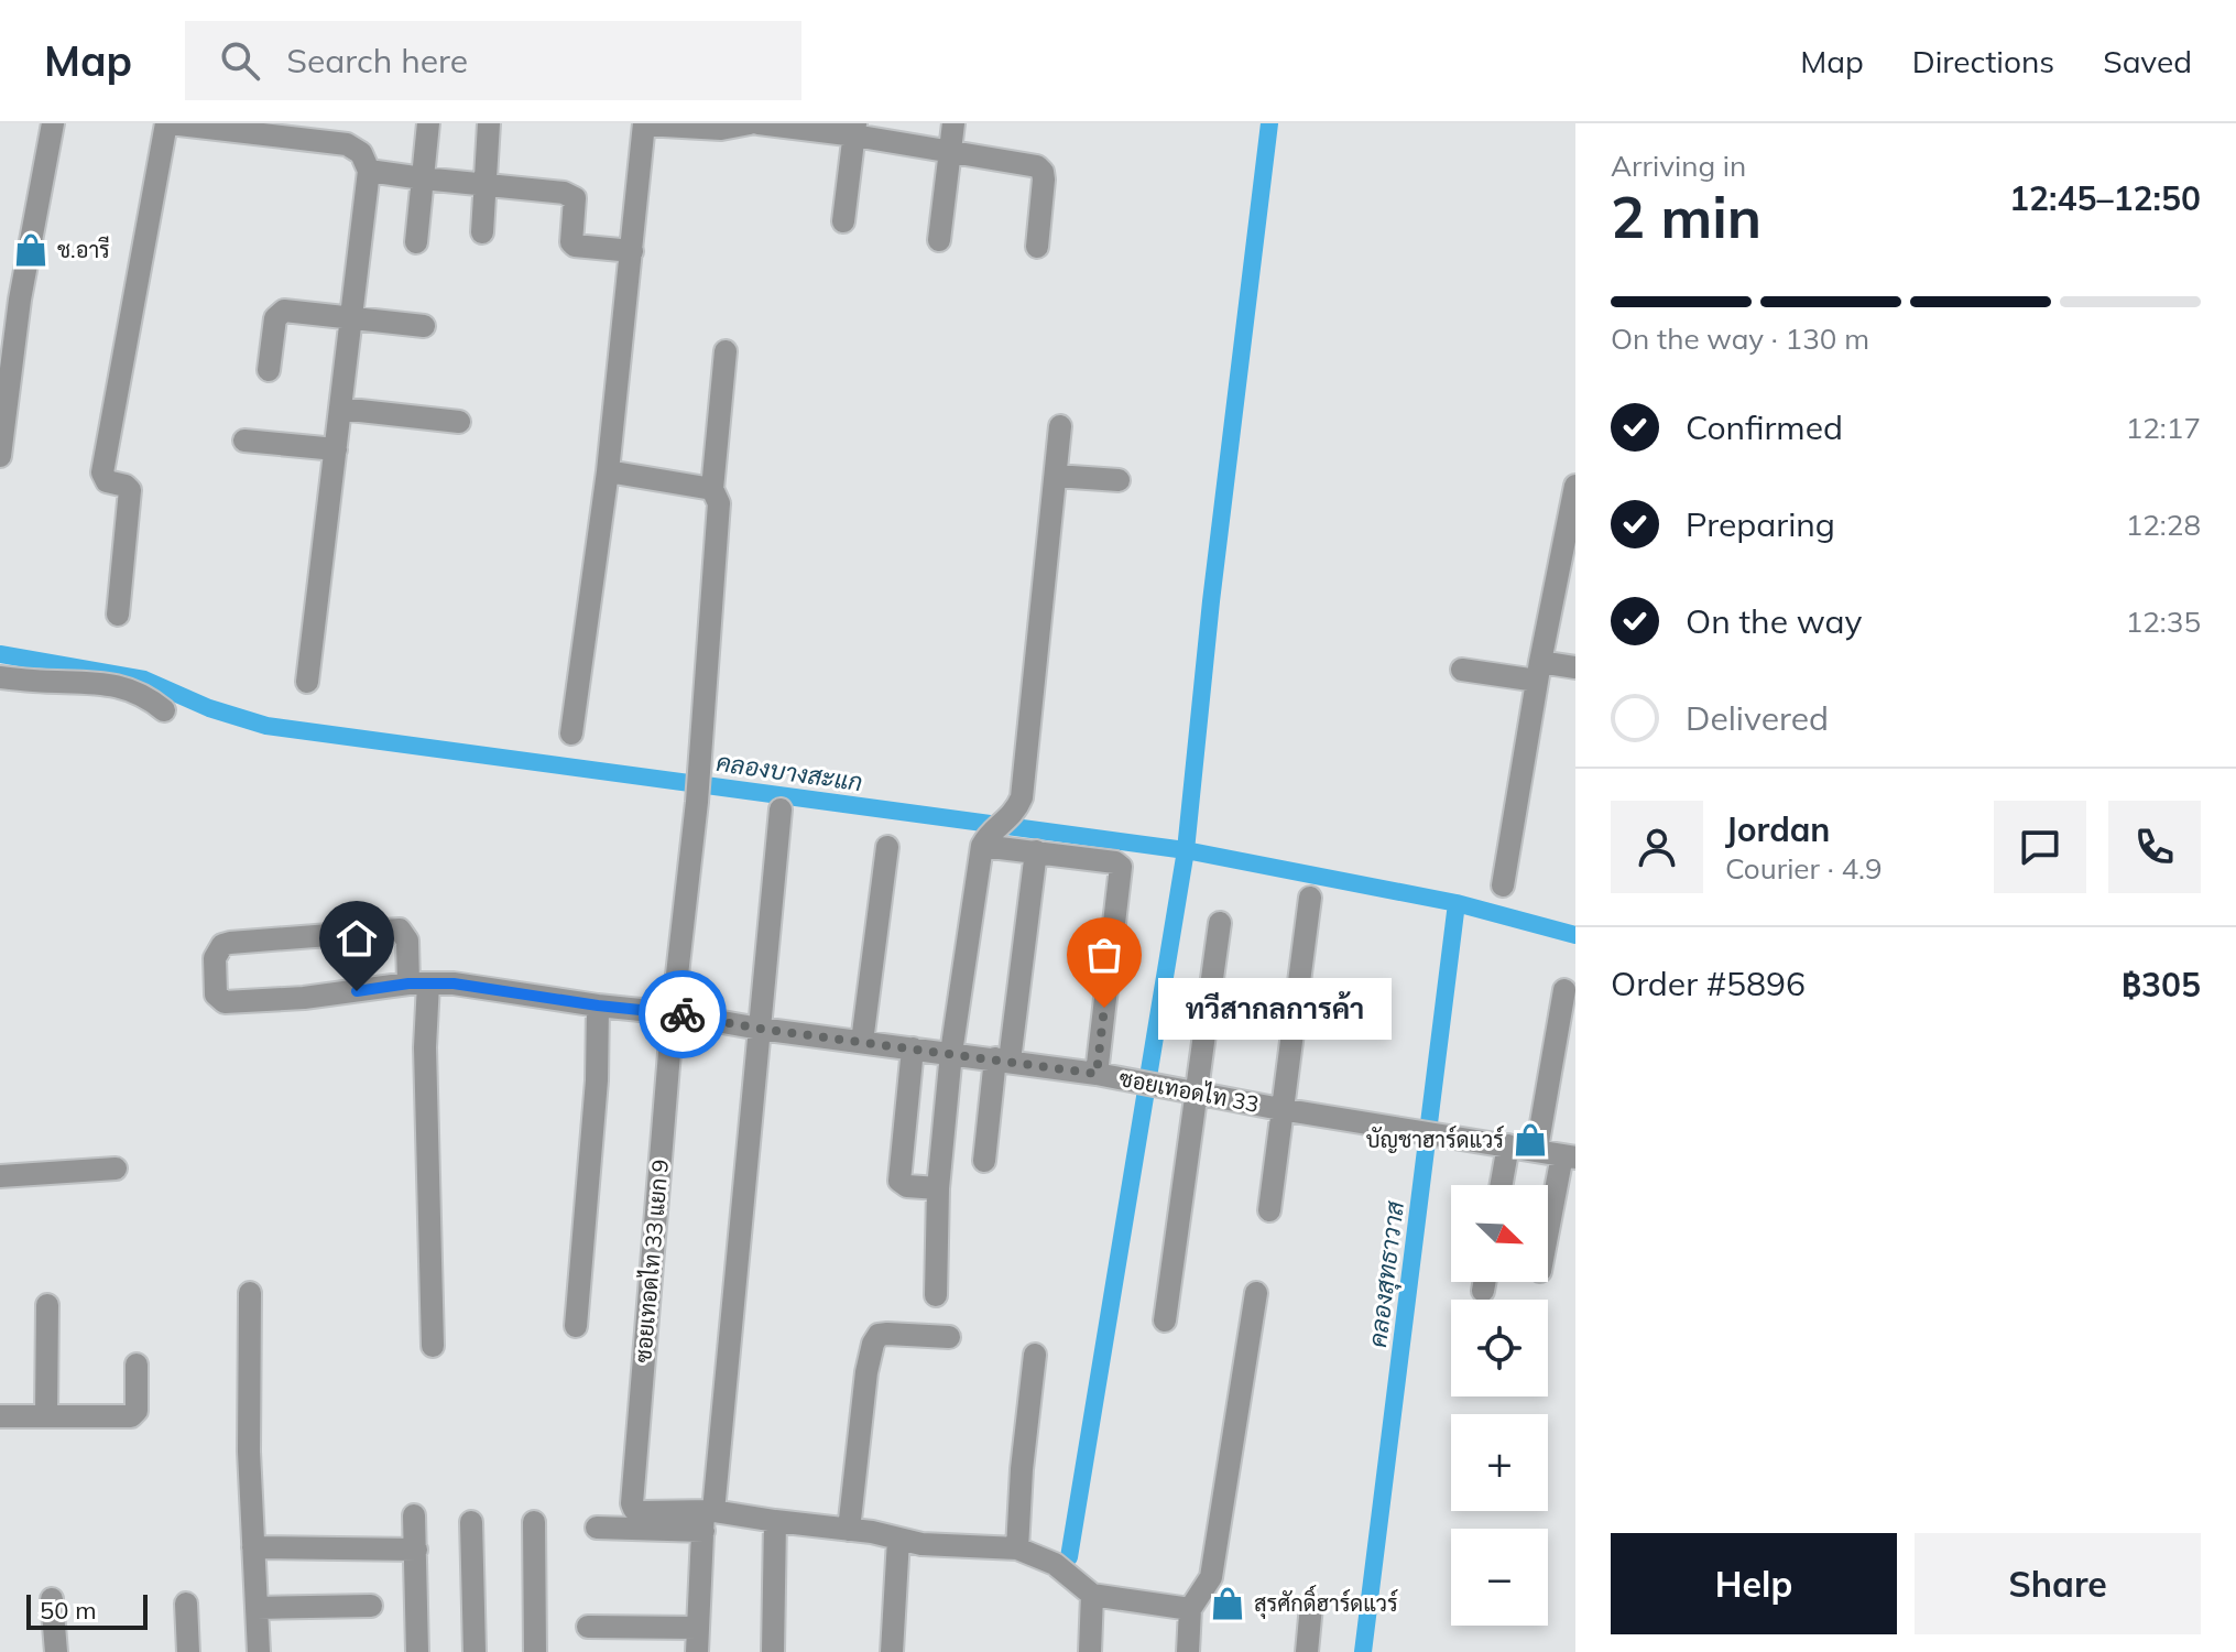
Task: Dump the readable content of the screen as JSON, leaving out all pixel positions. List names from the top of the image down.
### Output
{
  "streets": {
    "street": ["ซอยเทอดไท 33", "ซอยเทอดไท 33 แยก 9"]
  },
  "crossings": [
    ["ซอยเทอดไท 33", "ซอยเทอดไท 33 แยก 9"]
  ],
  "water": ["คลองบางสะแก", "คลองสุทธาวาส"],
  "places": {
    "shop": ["ช.อารี", "บัญชาฮาร์ดแวร์", "สุรศักดิ์ฮาร์ดแวร์"],
    "other": ["ทวีสากลการค้า"]
  },
  "scale_bar": "50 m",
  "north": "bottom right",
  "page": {
    "header": "Map",
    "search": "Search here",
    "nav": ["Map", "Directions", "Saved"],
    "heading": ["2 min", "Arriving in", "12:45–12:50"],
    "panel": [
      "Jordan",
      "Courier · 4.9",
      "Order #5896",
      "฿305"
    ],
    "bar": "On the way · 130 m",
    "list": [
      ["Confirmed", "12:17"],
      ["Preparing", "12:28"],
      ["On the way", "12:35"],
      "Delivered"
    ],
    "bubble": "ทวีสากลการค้า",
    "map_buttons": ["+", "−"],
    "buttons": ["Help", "Share"],
    "scale": "50 m"
  }
}
